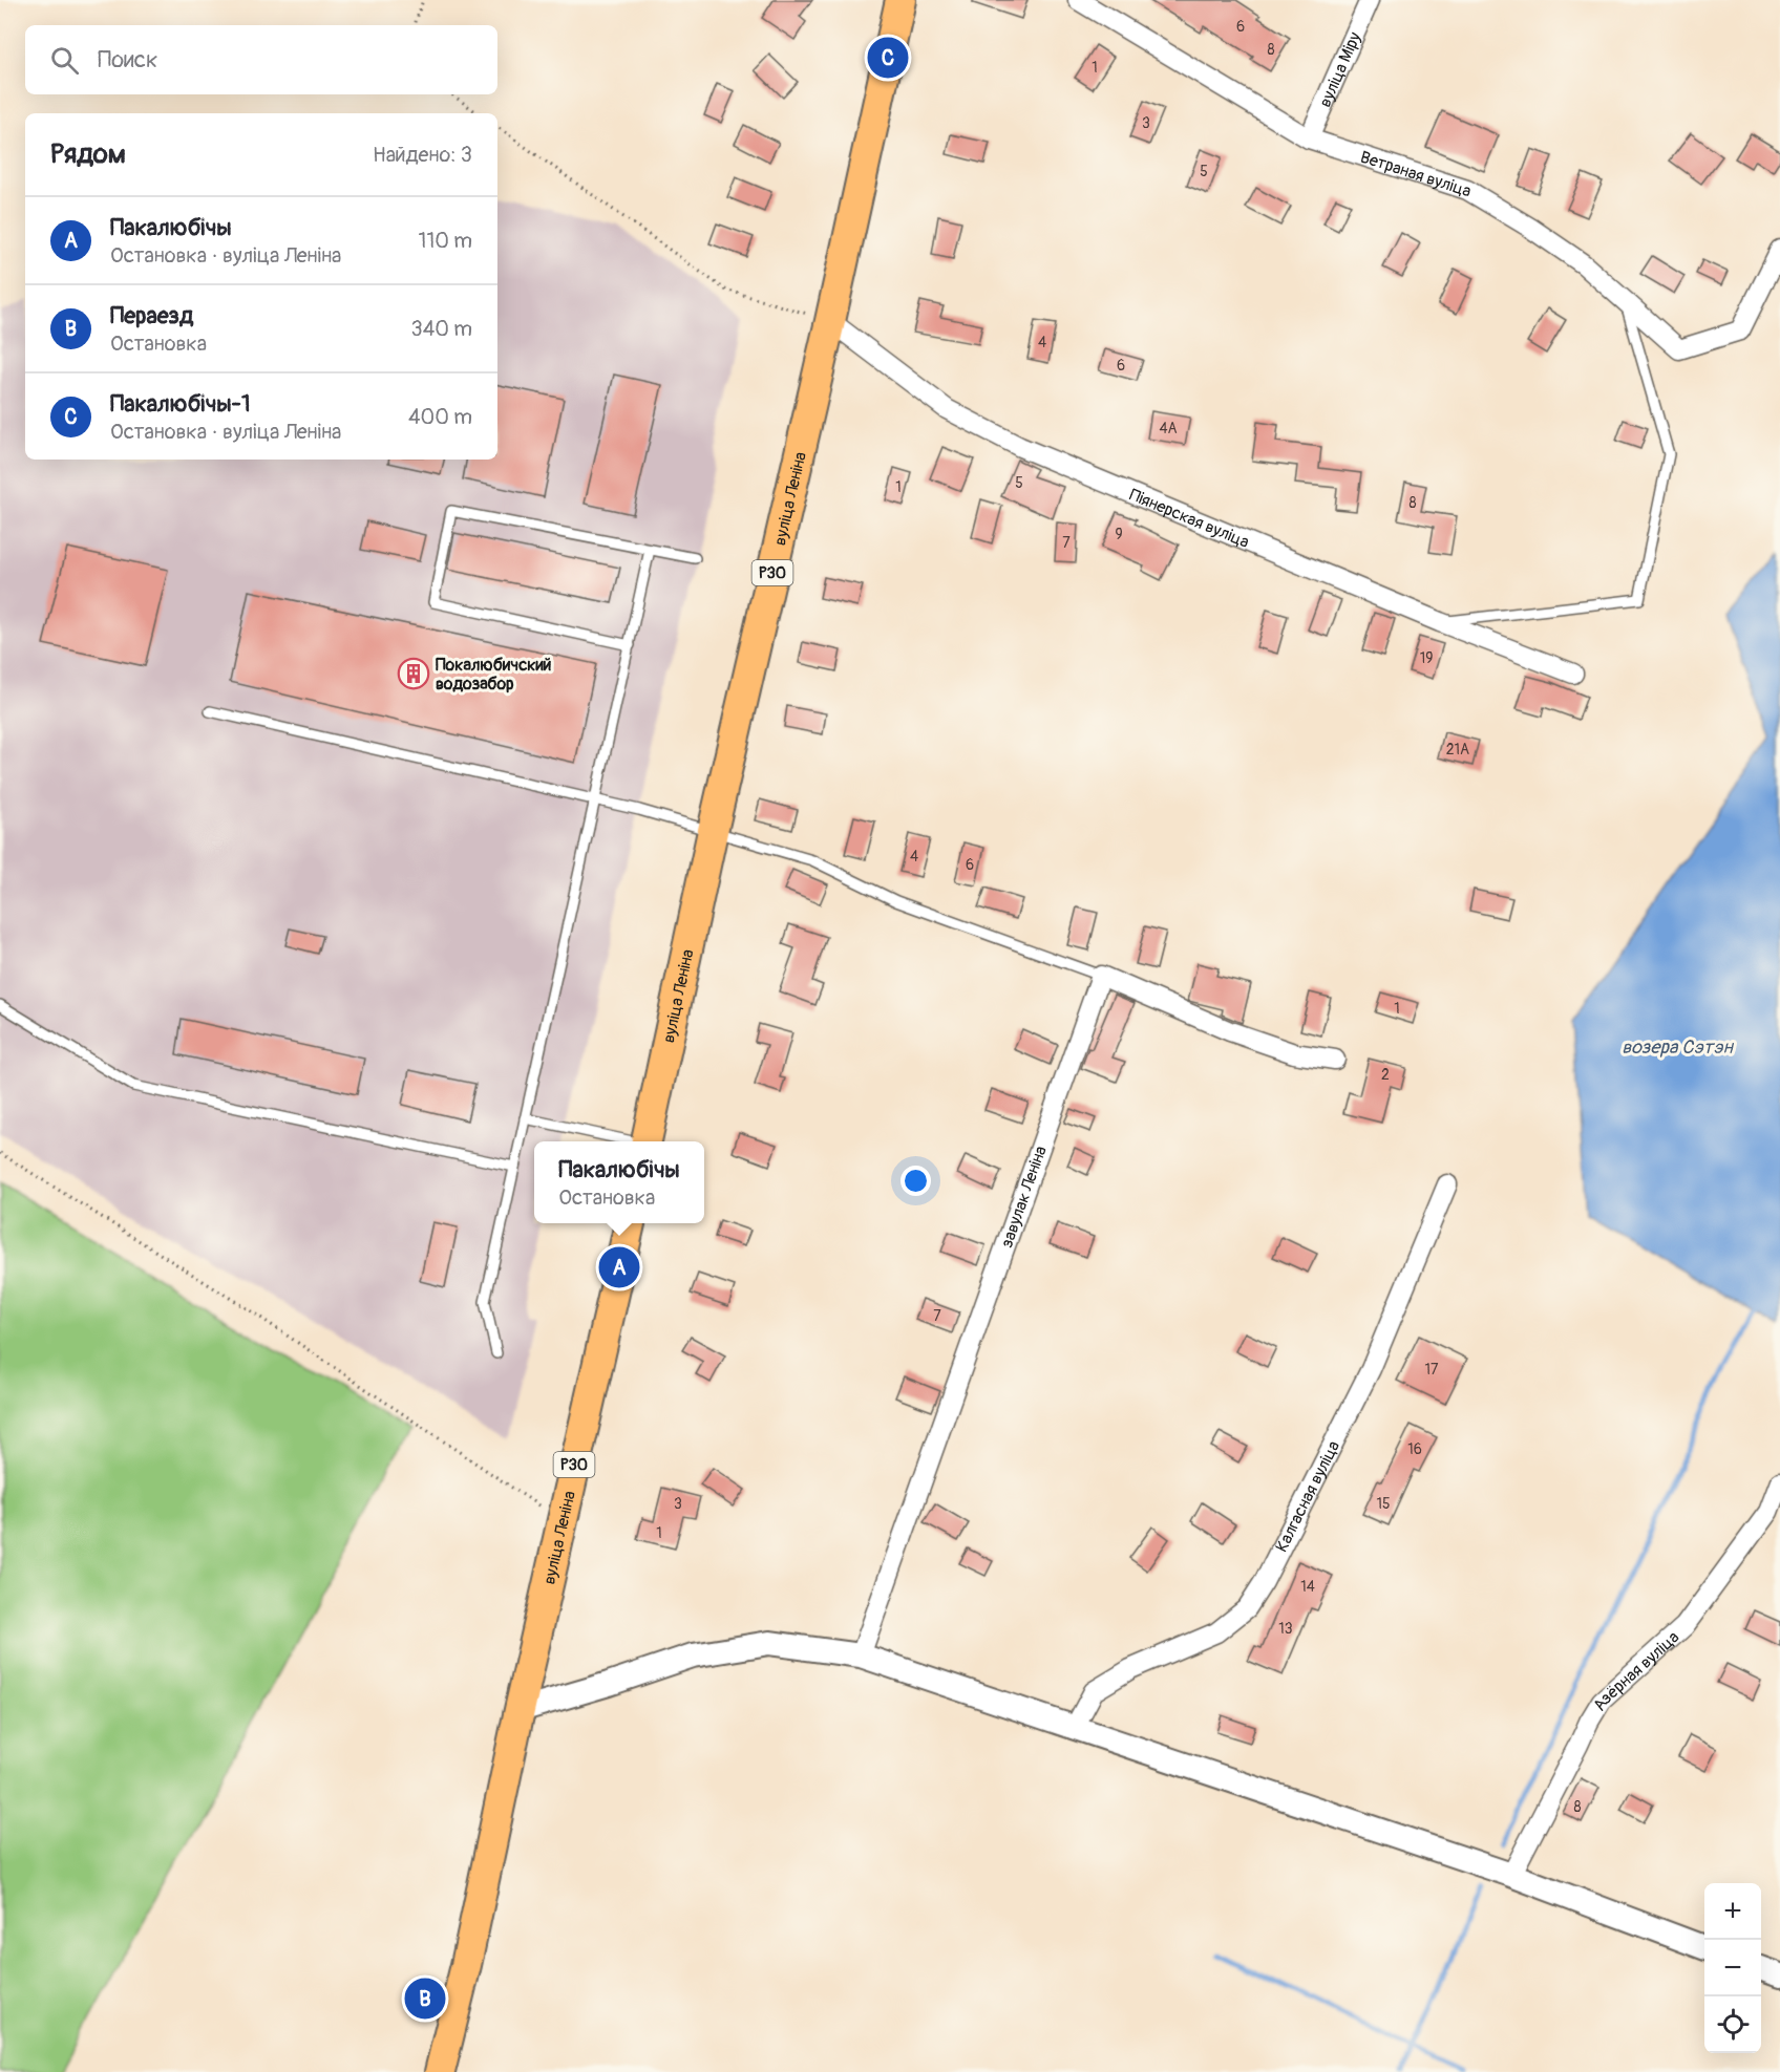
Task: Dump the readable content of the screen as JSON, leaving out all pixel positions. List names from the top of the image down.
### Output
{
  "streets": {
    "main road": ["вуліца Леніна", "Р30"],
    "street": [
      "вуліца Міру",
      "Ветраная вуліца",
      "Піянерская вуліца",
      "завулак Леніна",
      "Калгасная вуліца",
      "Азёрная вуліца"
    ]
  },
  "crossings": [
    ["вуліца Міру", "Ветраная вуліца"],
    ["вуліца Леніна", "Піянерская вуліца"],
    ["вуліца Леніна", "Р30"]
  ],
  "water": ["возера Сэтэн"],
  "places": {
    "building": ["Покалюбичский водозабор"]
  },
  "house_numbers": [
    "6",
    "8",
    "1",
    "3",
    "5",
    "4",
    "6",
    "4А",
    "5",
    "1",
    "8",
    "9",
    "7",
    "19",
    "21А",
    "4",
    "6",
    "1",
    "2",
    "7",
    "17",
    "16",
    "3",
    "15",
    "1",
    "14",
    "13",
    "8"
  ],
  "page": {
    "search": "Поиск",
    "pins": ["C", "A", "B"],
    "heading": ["Рядом", "Найдено: 3"],
    "list": [
      {
        "mark": "A",
        "name": "Пакалюбічы",
        "note": "Остановка · вуліца Леніна",
        "value": "110 m"
      },
      {
        "mark": "B",
        "name": "Пераезд",
        "note": "Остановка",
        "value": "340 m"
      },
      {
        "mark": "C",
        "name": "Пакалюбічы-1",
        "note": "Остановка · вуліца Леніна",
        "value": "400 m"
      }
    ],
    "popup": ["Пакалюбічы", "Остановка"],
    "map_buttons": ["+", "−"]
  }
}
